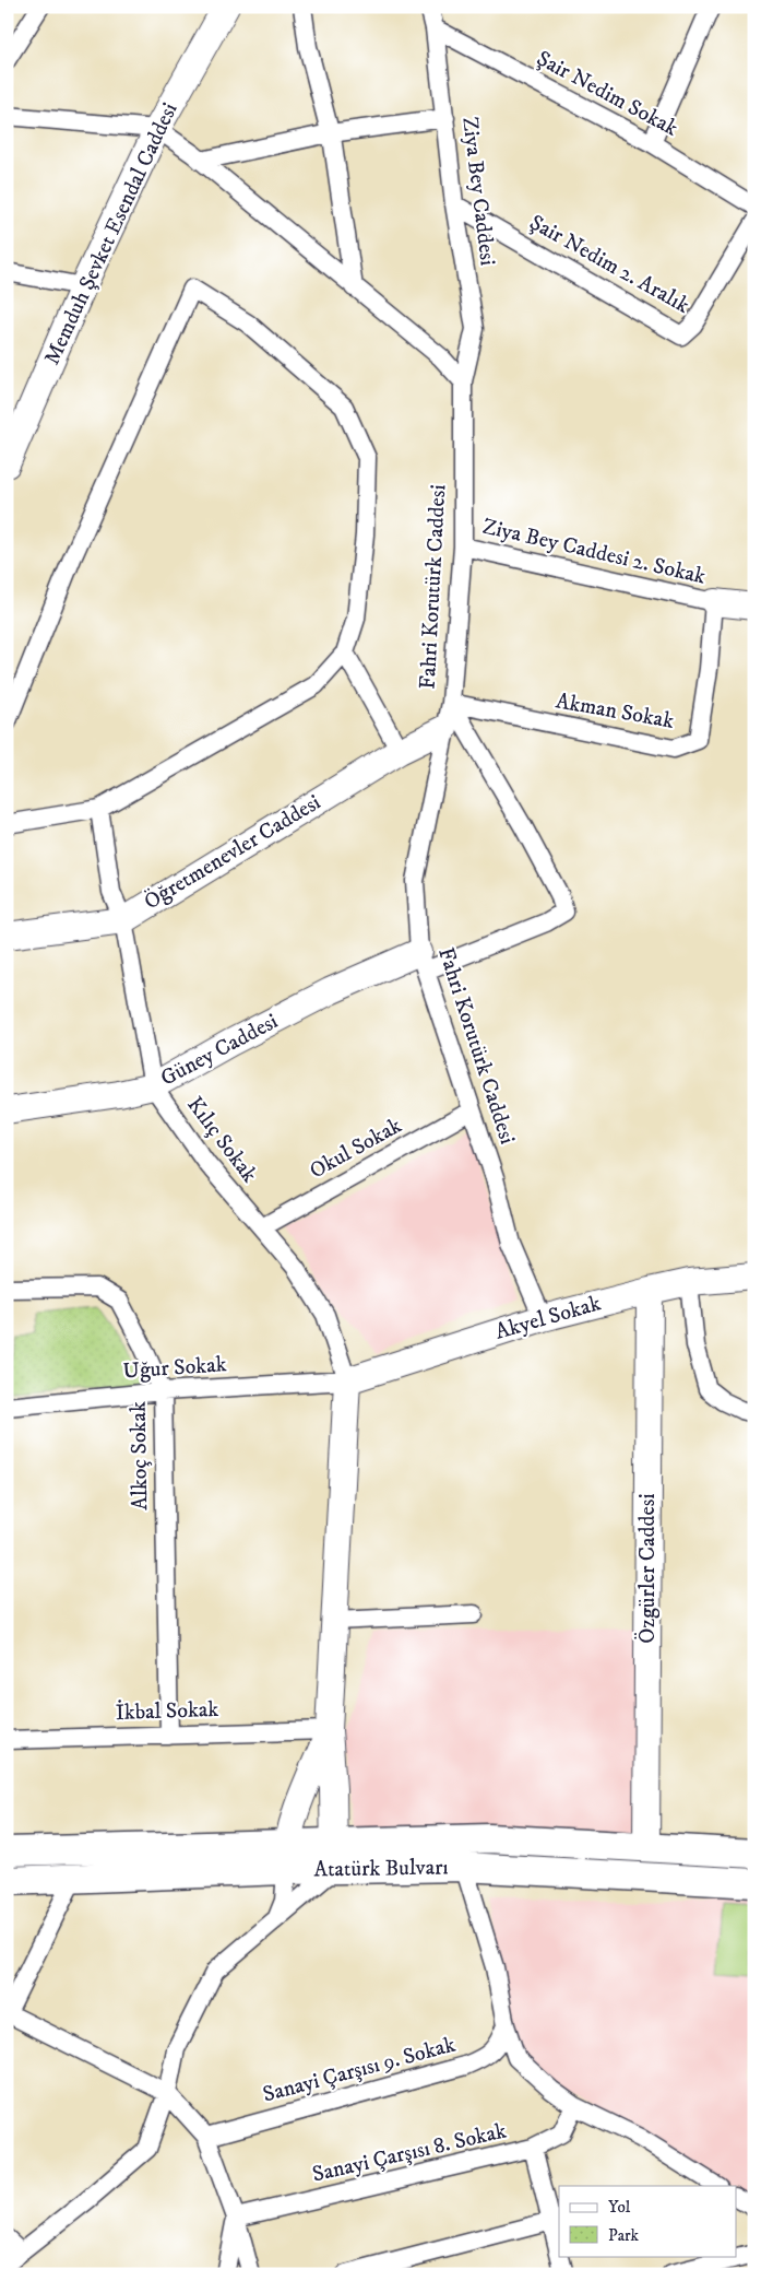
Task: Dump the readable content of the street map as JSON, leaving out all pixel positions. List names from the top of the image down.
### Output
{
  "streets": {
    "main road": ["Atatürk Bulvarı"],
    "street": [
      "Şair Nedim Sokak",
      "Ziya Bey Caddesi",
      "Memduh Şevket Esendal Caddesi",
      "Şair Nedim 2. Aralık",
      "Ziya Bey Caddesi 2. Sokak",
      "Fahri Korutürk Caddesi",
      "Akman Sokak",
      "Öğretmenevler Caddesi",
      "Güney Caddesi",
      "Kılıç Sokak",
      "Okul Sokak",
      "Akyel Sokak",
      "Uğur Sokak",
      "Alkoç Sokak",
      "Özgürler Caddesi",
      "İkbal Sokak",
      "Sanayi Çarşısı 9. Sokak",
      "Sanayi Çarşısı 8. Sokak"
    ]
  },
  "crossings": [
    ["Şair Nedim Sokak", "Ziya Bey Caddesi"],
    ["Ziya Bey Caddesi", "Şair Nedim 2. Aralık"],
    ["Ziya Bey Caddesi", "Fahri Korutürk Caddesi"],
    ["Ziya Bey Caddesi 2. Sokak", "Fahri Korutürk Caddesi"],
    ["Ziya Bey Caddesi 2. Sokak", "Akman Sokak"],
    ["Fahri Korutürk Caddesi", "Akman Sokak"],
    ["Fahri Korutürk Caddesi", "Öğretmenevler Caddesi"],
    ["Fahri Korutürk Caddesi", "Güney Caddesi"],
    ["Fahri Korutürk Caddesi", "Okul Sokak"],
    ["Fahri Korutürk Caddesi", "Akyel Sokak"],
    ["Öğretmenevler Caddesi", "Kılıç Sokak"],
    ["Güney Caddesi", "Kılıç Sokak"],
    ["Kılıç Sokak", "Okul Sokak"],
    ["Kılıç Sokak", "Akyel Sokak"],
    ["Kılıç Sokak", "Uğur Sokak"],
    ["Akyel Sokak", "Uğur Sokak"],
    ["Akyel Sokak", "Özgürler Caddesi"],
    ["Uğur Sokak", "Alkoç Sokak"],
    ["Alkoç Sokak", "İkbal Sokak"],
    ["Özgürler Caddesi", "Atatürk Bulvarı"]
  ],
  "legend": ["Yol", "Park"]
}
